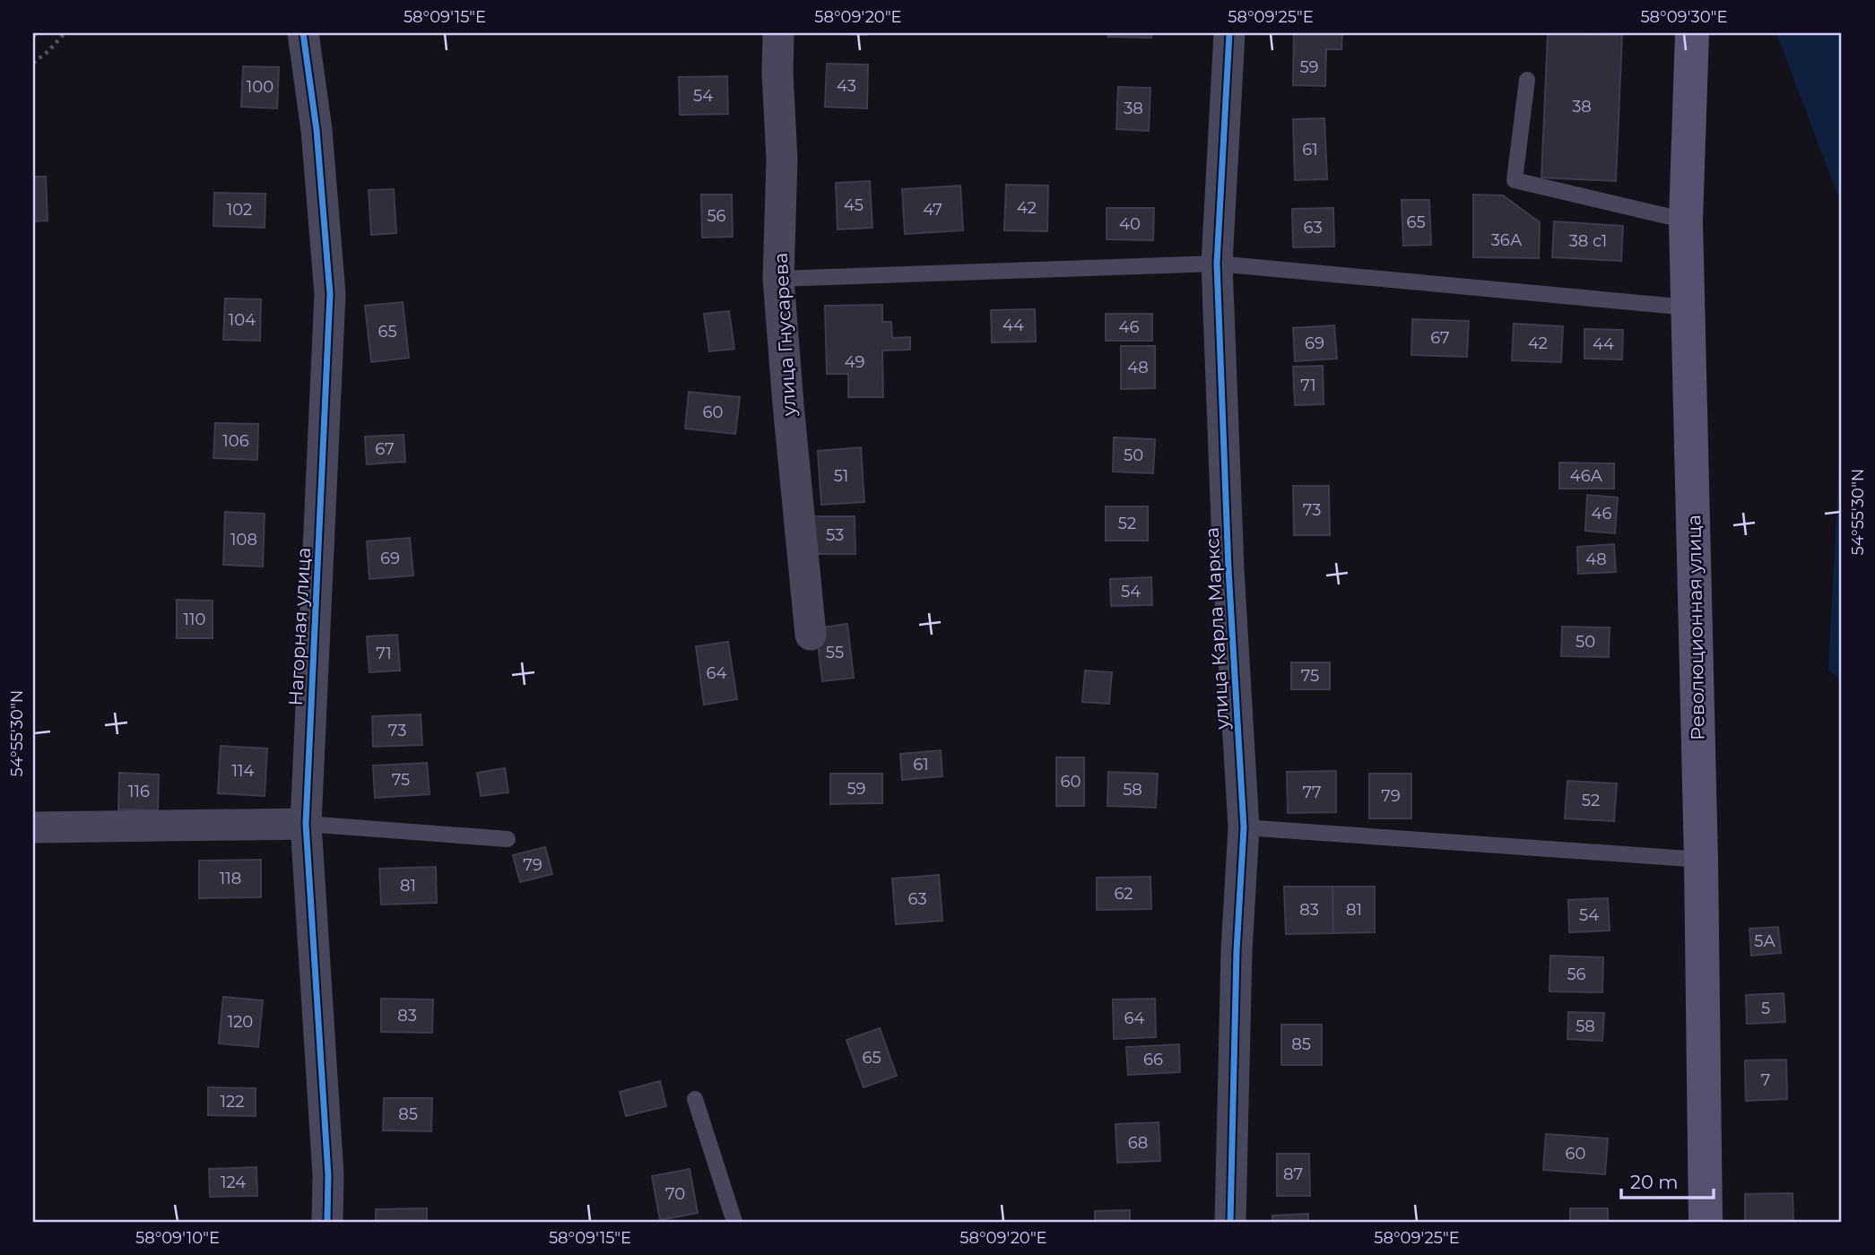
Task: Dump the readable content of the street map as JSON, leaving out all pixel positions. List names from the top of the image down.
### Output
{
  "streets": {
    "main road": ["Революционная улица"],
    "street": ["улица Гнусарева", "Нагорная улица", "улица Карла Маркса"]
  },
  "house_numbers": [
    "59",
    "43",
    "100",
    "54",
    "38",
    "38",
    "61",
    "45",
    "42",
    "102",
    "47",
    "56",
    "65",
    "40",
    "63",
    "36А",
    "38 с1",
    "104",
    "44",
    "46",
    "65",
    "67",
    "69",
    "42",
    "44",
    "49",
    "48",
    "71",
    "60",
    "106",
    "67",
    "50",
    "51",
    "46А",
    "73",
    "46",
    "52",
    "53",
    "108",
    "69",
    "48",
    "54",
    "110",
    "50",
    "55",
    "71",
    "64",
    "75",
    "73",
    "61",
    "114",
    "75",
    "60",
    "59",
    "58",
    "116",
    "77",
    "79",
    "52",
    "79",
    "118",
    "81",
    "62",
    "63",
    "83",
    "81",
    "54",
    "5А",
    "56",
    "5",
    "83",
    "64",
    "120",
    "58",
    "85",
    "65",
    "66",
    "7",
    "122",
    "85",
    "68",
    "60",
    "87",
    "124",
    "70"
  ],
  "scale_bar": "20 m",
  "coordinates": [
    "58°09'15\"E",
    "58°09'20\"E",
    "58°09'25\"E",
    "58°09'30\"E",
    "54°55'30\"N",
    "58°09'10\"E"
  ]
}
